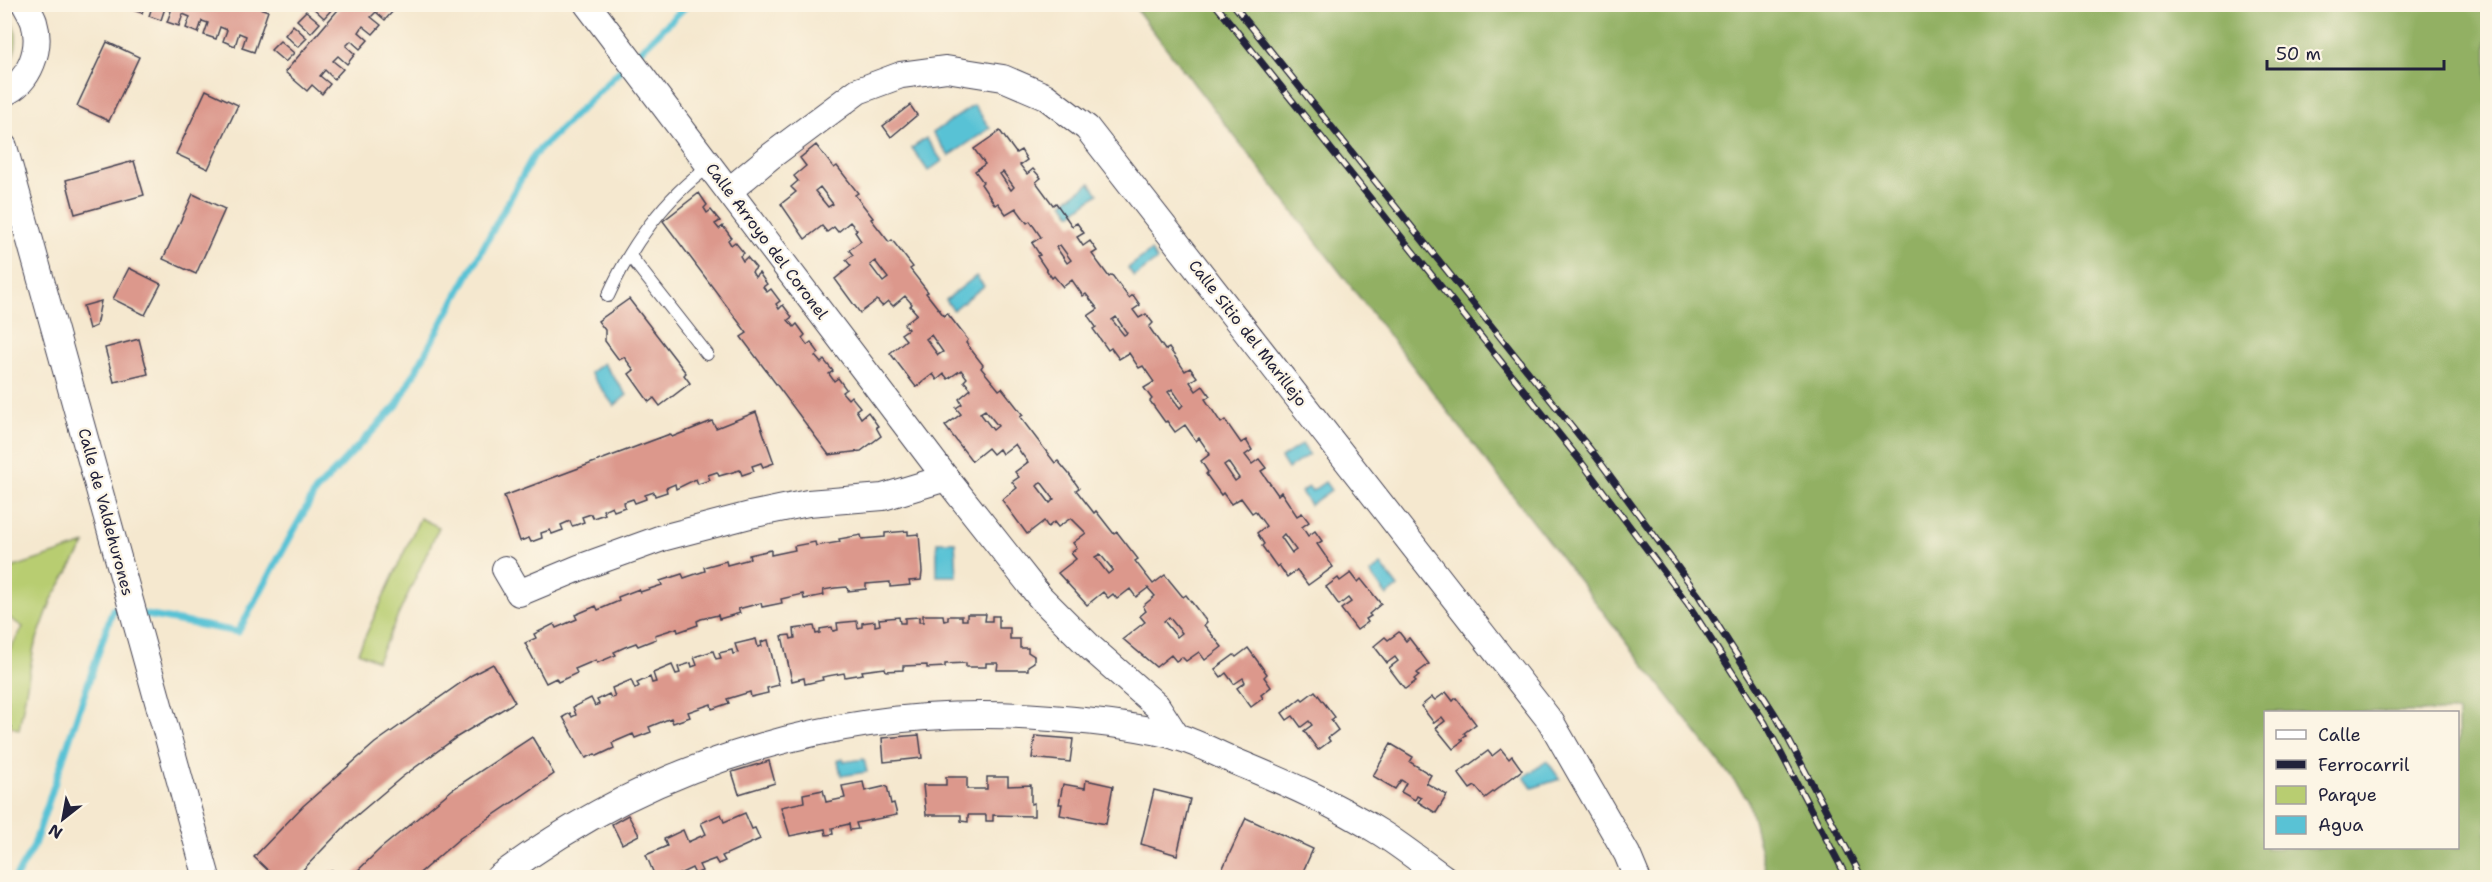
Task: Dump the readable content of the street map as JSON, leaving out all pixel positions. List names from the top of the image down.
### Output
{
  "streets": {
    "street": ["Calle Arroyo del Coronel", "Calle Sitio del Marillejo", "Calle de Valdehurones"]
  },
  "crossings": [
    ["Calle Arroyo del Coronel", "Calle Sitio del Marillejo"]
  ],
  "legend": [
    "Calle",
    "Ferrocarril",
    "Parque",
    "Agua"
  ],
  "scale_bar": "50 m",
  "north": "bottom left"
}
